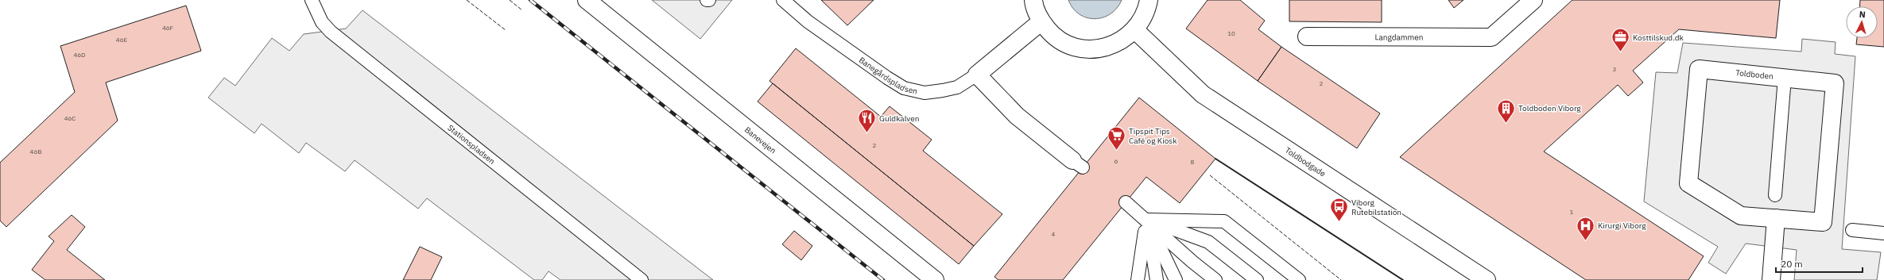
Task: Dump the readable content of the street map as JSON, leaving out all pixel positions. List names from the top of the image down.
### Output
{
  "streets": {
    "street": [
      "Langdammen",
      "Banegårdspladsen",
      "Toldboden",
      "Banevejen",
      "Toldbodgade"
    ],
    "lane": ["Stationspladsen"]
  },
  "places": {
    "office": ["Kosttilskud.dk"],
    "building": ["Toldboden Viborg"],
    "restaurant": ["Guldkalven"],
    "supermarket": ["Tipspit Tips Café og Kiosk"],
    "bus stop": ["Viborg Rutebilstation"],
    "hospital": ["Kirurgi Viborg"]
  },
  "house_numbers": [
    "46F",
    "10",
    "46E",
    "46D",
    "3",
    "2",
    "46C",
    "2",
    "46B",
    "6",
    "8",
    "1",
    "4"
  ],
  "scale_bar": "20 m",
  "north": "top"
}
